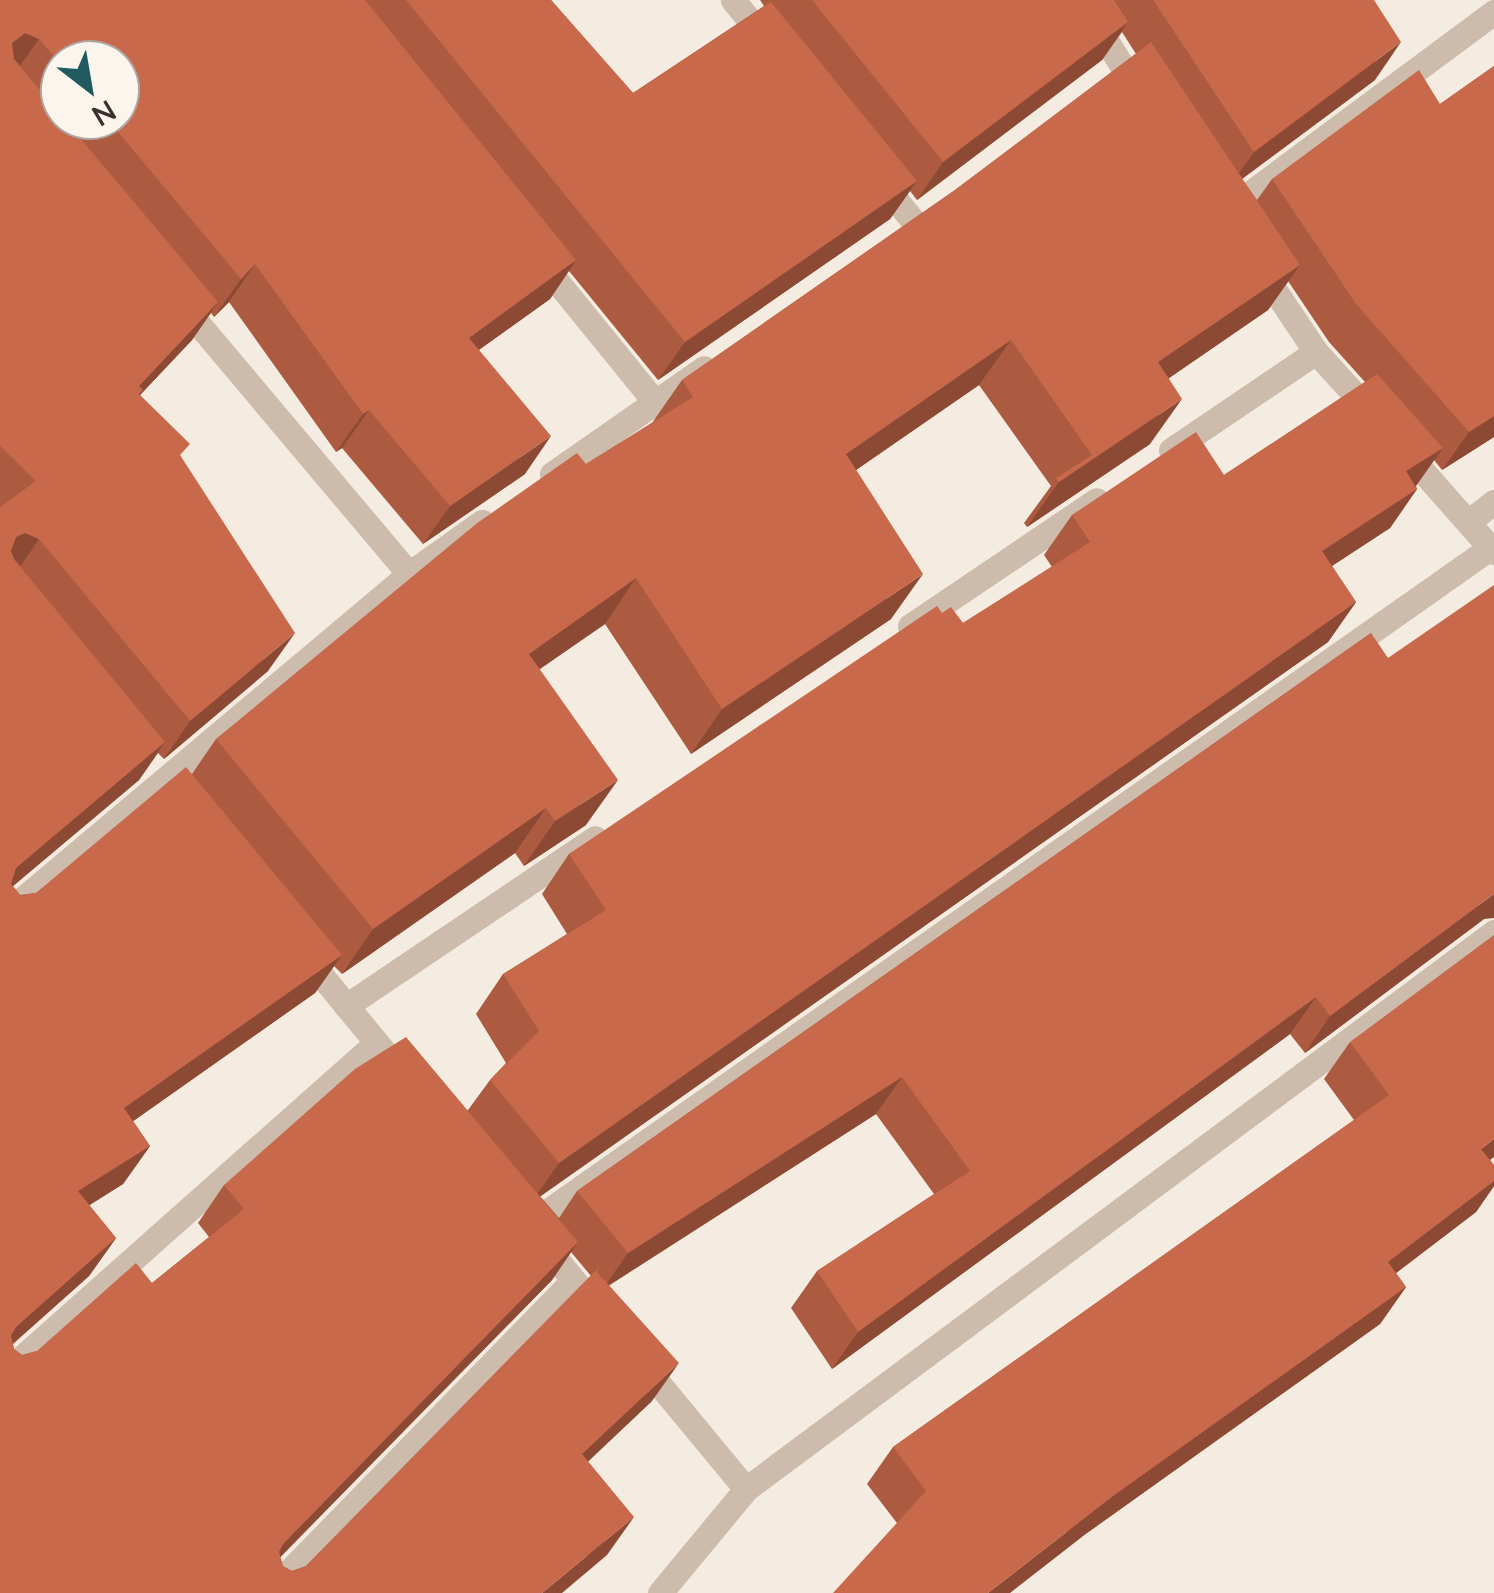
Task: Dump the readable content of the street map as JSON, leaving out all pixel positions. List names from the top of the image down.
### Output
{
  "north": "bottom right"
}
